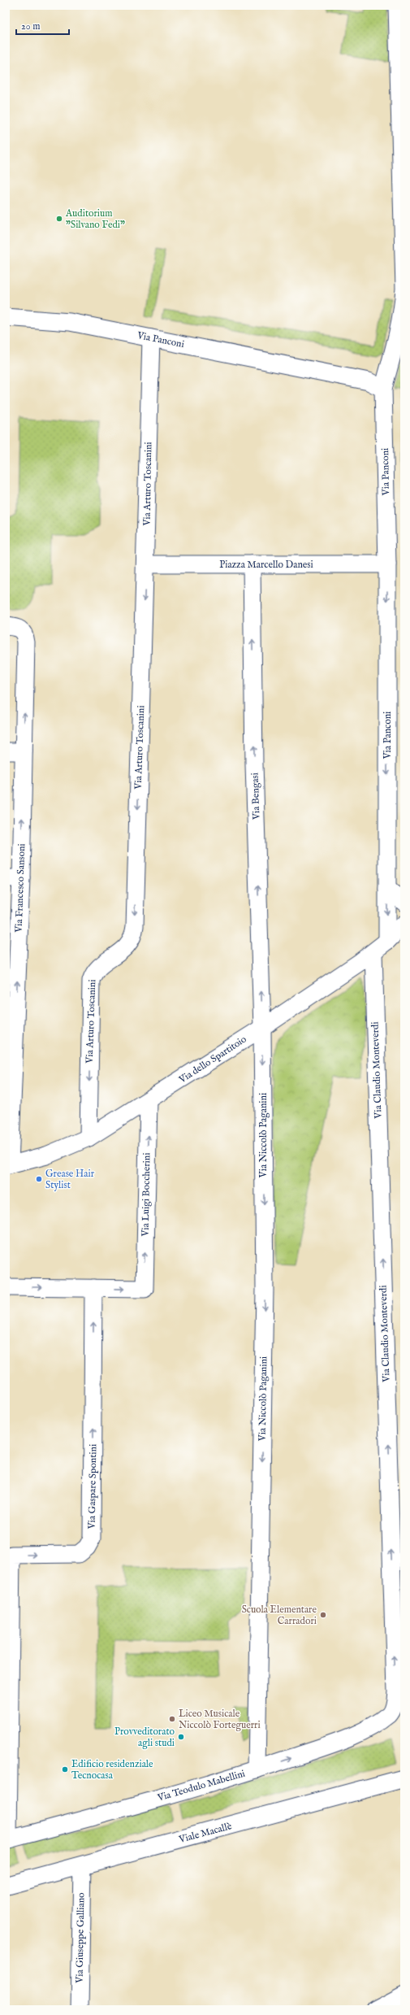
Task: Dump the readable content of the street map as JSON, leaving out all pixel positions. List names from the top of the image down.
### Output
{
  "streets": {
    "main road": ["Viale Macallè"],
    "street": [
      "Via Panconi",
      "Via Arturo Toscanini",
      "Piazza Marcello Danesi",
      "Via Bengasi",
      "Via Francesco Sansoni",
      "Via dello Spartitoio",
      "Via Claudio Monteverdi",
      "Via Niccolò Paganini",
      "Via Luigi Boccherini",
      "Via Gaspare Spontini",
      "Via Teodulo Mabellini",
      "Via Giuseppe Galliano"
    ]
  },
  "crossings": [
    ["Via Panconi", "Via Arturo Toscanini"],
    ["Via Panconi", "Piazza Marcello Danesi"],
    ["Via Panconi", "Via dello Spartitoio"],
    ["Via Arturo Toscanini", "Piazza Marcello Danesi"],
    ["Via Arturo Toscanini", "Via dello Spartitoio"],
    ["Piazza Marcello Danesi", "Via Bengasi"],
    ["Via Bengasi", "Via dello Spartitoio"],
    ["Via Bengasi", "Via Niccolò Paganini"],
    ["Via Francesco Sansoni", "Via dello Spartitoio"],
    ["Via dello Spartitoio", "Via Claudio Monteverdi"],
    ["Via dello Spartitoio", "Via Niccolò Paganini"],
    ["Via dello Spartitoio", "Via Luigi Boccherini"],
    ["Via Claudio Monteverdi", "Via Teodulo Mabellini"],
    ["Via Niccolò Paganini", "Via Teodulo Mabellini"],
    ["Via Luigi Boccherini", "Via Gaspare Spontini"],
    ["Via Gaspare Spontini", "Via Teodulo Mabellini"],
    ["Viale Macallè", "Via Giuseppe Galliano"]
  ],
  "one_way": [
    "Via Panconi",
    "Via Arturo Toscanini",
    "Via Bengasi",
    "Via Francesco Sansoni",
    "Via Claudio Monteverdi",
    "Via Niccolò Paganini",
    "Via Luigi Boccherini",
    "Via Teodulo Mabellini"
  ],
  "places": [
    "Auditorium \"Silvano Fedi\"",
    "Grease Hair Stylist",
    "Scuola Elementare Carradori",
    "Liceo Musicale Niccolò Forteguerri",
    "Provveditorato agli studi",
    "Edificio residenziale Tecnocasa"
  ],
  "scale_bar": "20 m"
}
